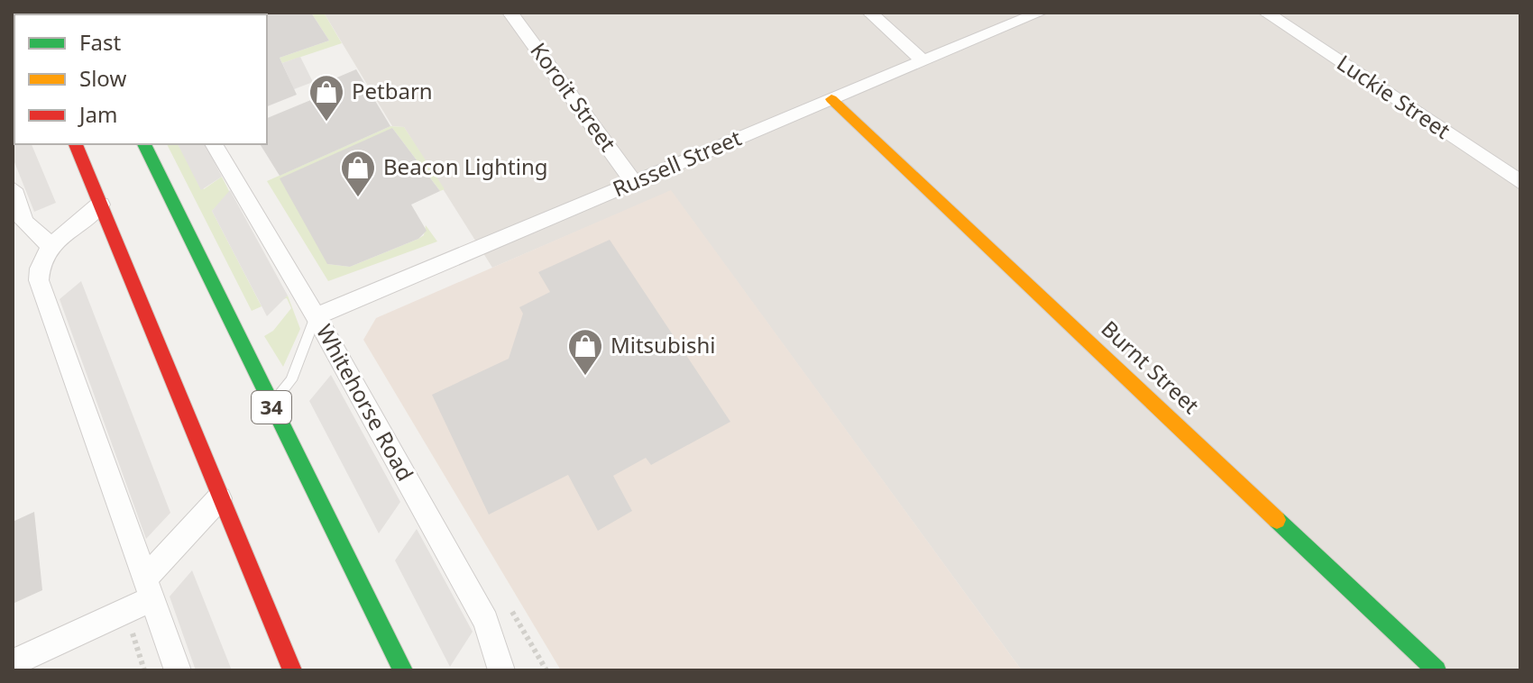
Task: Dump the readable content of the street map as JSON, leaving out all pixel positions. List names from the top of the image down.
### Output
{
  "streets": {
    "main road": ["Burnt Street", "34"],
    "street": [
      "Koroit Street",
      "Luckie Street",
      "Russell Street",
      "Whitehorse Road"
    ]
  },
  "crossings": [
    ["Koroit Street", "Russell Street"],
    ["Russell Street", "Burnt Street"],
    ["Russell Street", "Whitehorse Road"]
  ],
  "places": {
    "shop": ["Petbarn", "Beacon Lighting", "Mitsubishi"]
  },
  "legend": ["Fast", "Slow", "Jam"]
}
